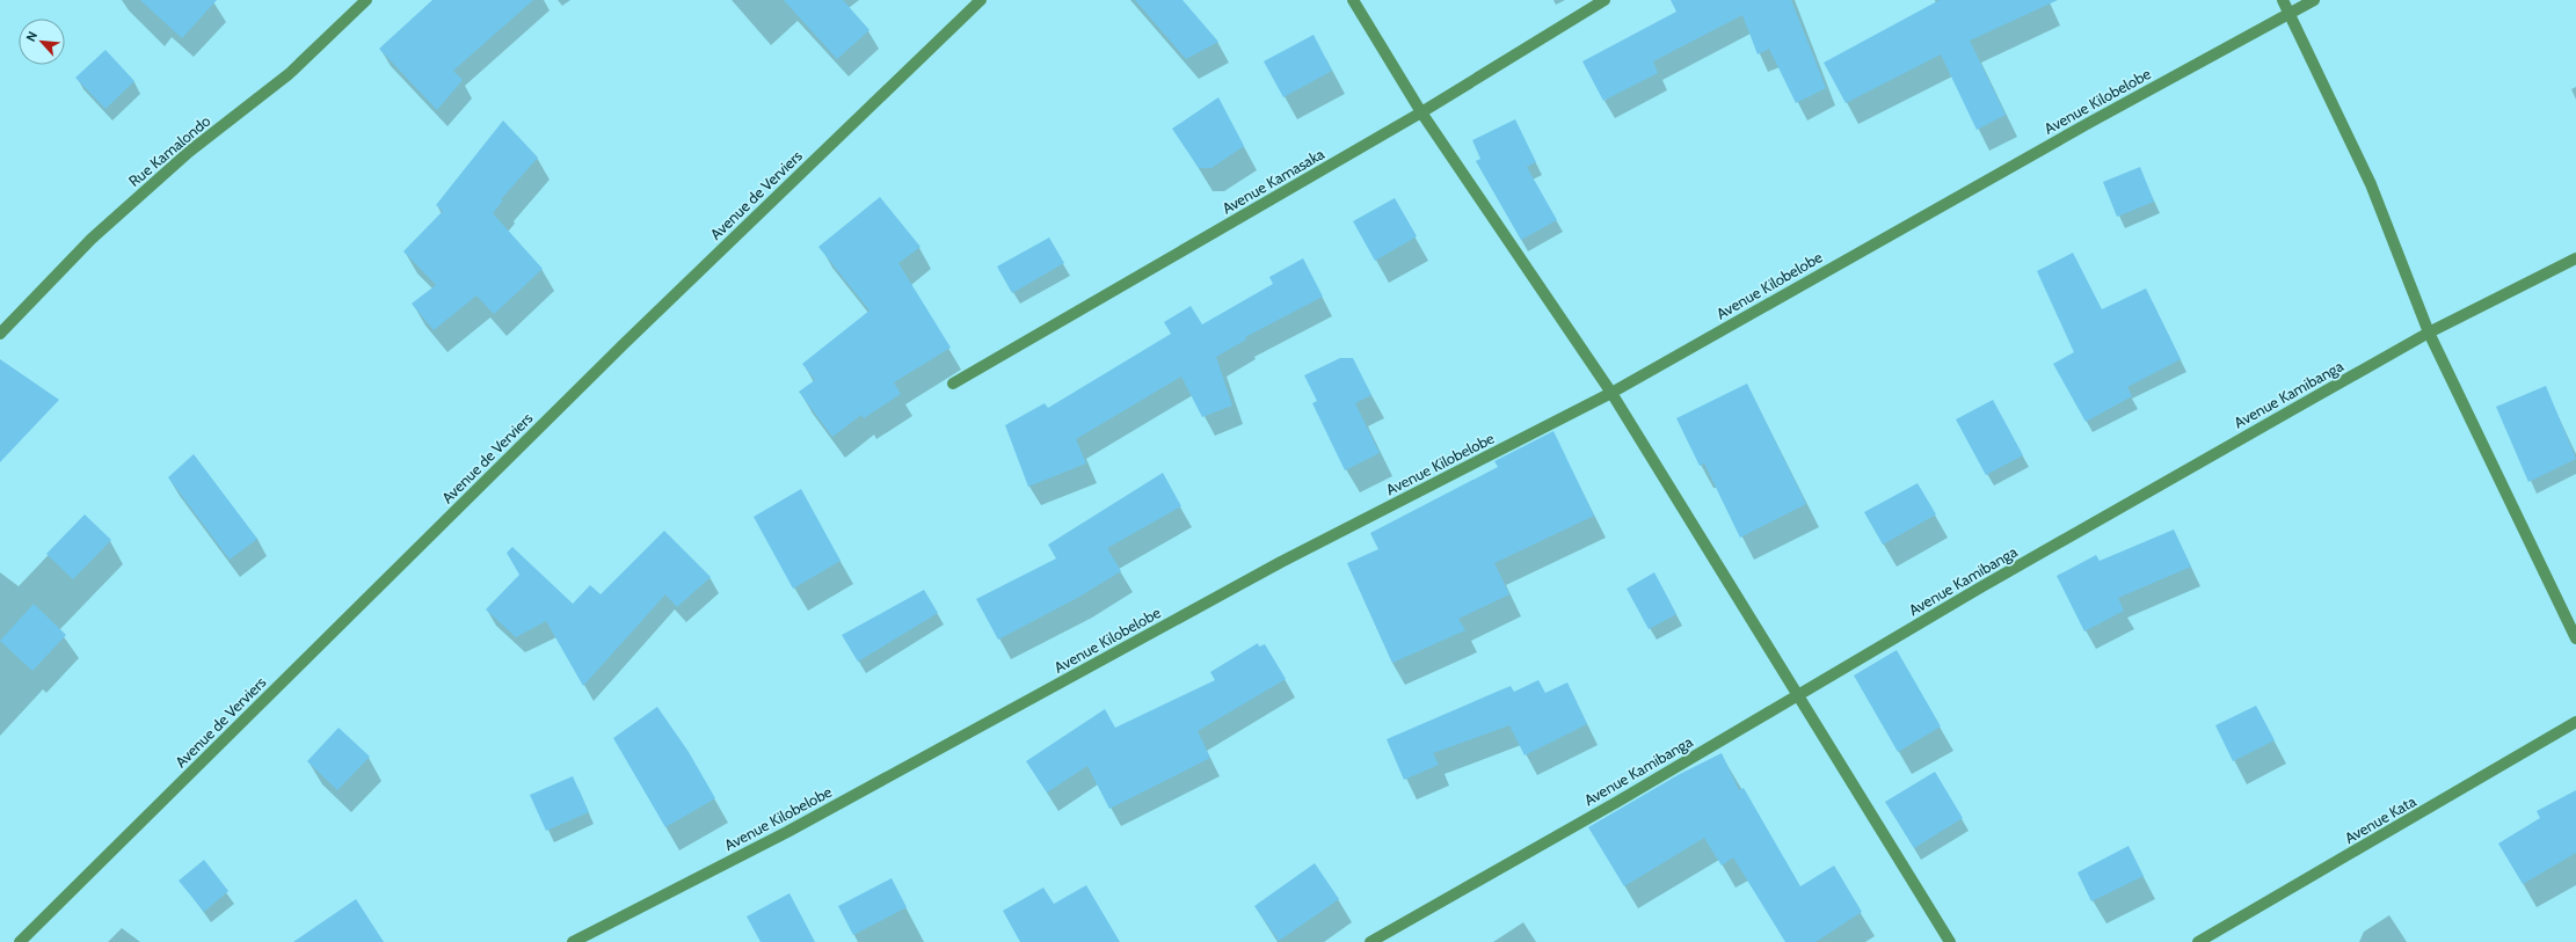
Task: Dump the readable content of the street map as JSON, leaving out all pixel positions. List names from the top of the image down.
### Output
{
  "streets": {
    "street": [
      "Avenue Kilobelobe",
      "Rue Kamalondo",
      "Avenue Kamasaka",
      "Avenue de Verviers",
      "Avenue Kamibanga",
      "Avenue Kata"
    ]
  },
  "north": "top left"
}
